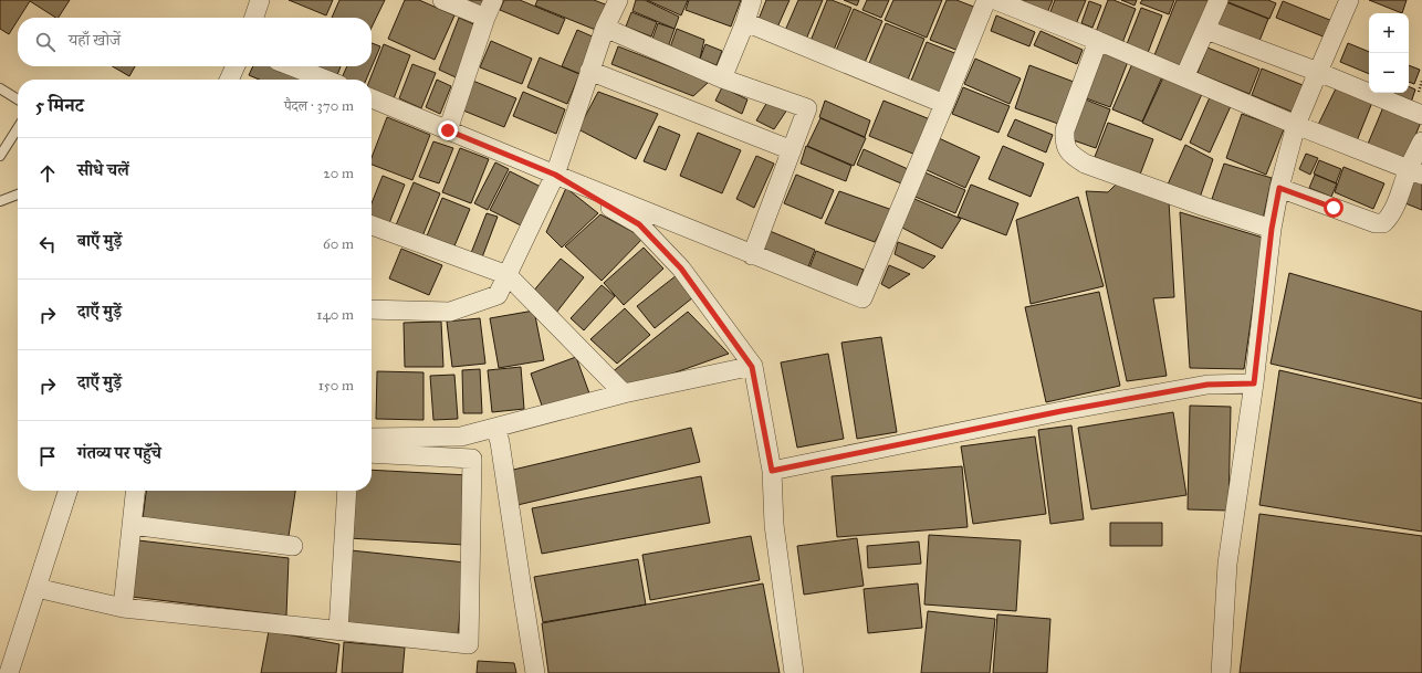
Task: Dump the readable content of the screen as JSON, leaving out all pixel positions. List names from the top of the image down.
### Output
{
  "page": {
    "map_buttons": ["+", "−"],
    "search": "यहाँ खोजें",
    "heading": ["5 मिनट", "पैदल · 370 m"],
    "list": [
      ["सीधे चलें", "20 m"],
      ["बाएँ मुड़ें", "60 m"],
      ["दाएँ मुड़ें", "140 m"],
      ["दाएँ मुड़ें", "150 m"],
      "गंतव्य पर पहुँचे"
    ]
  }
}
